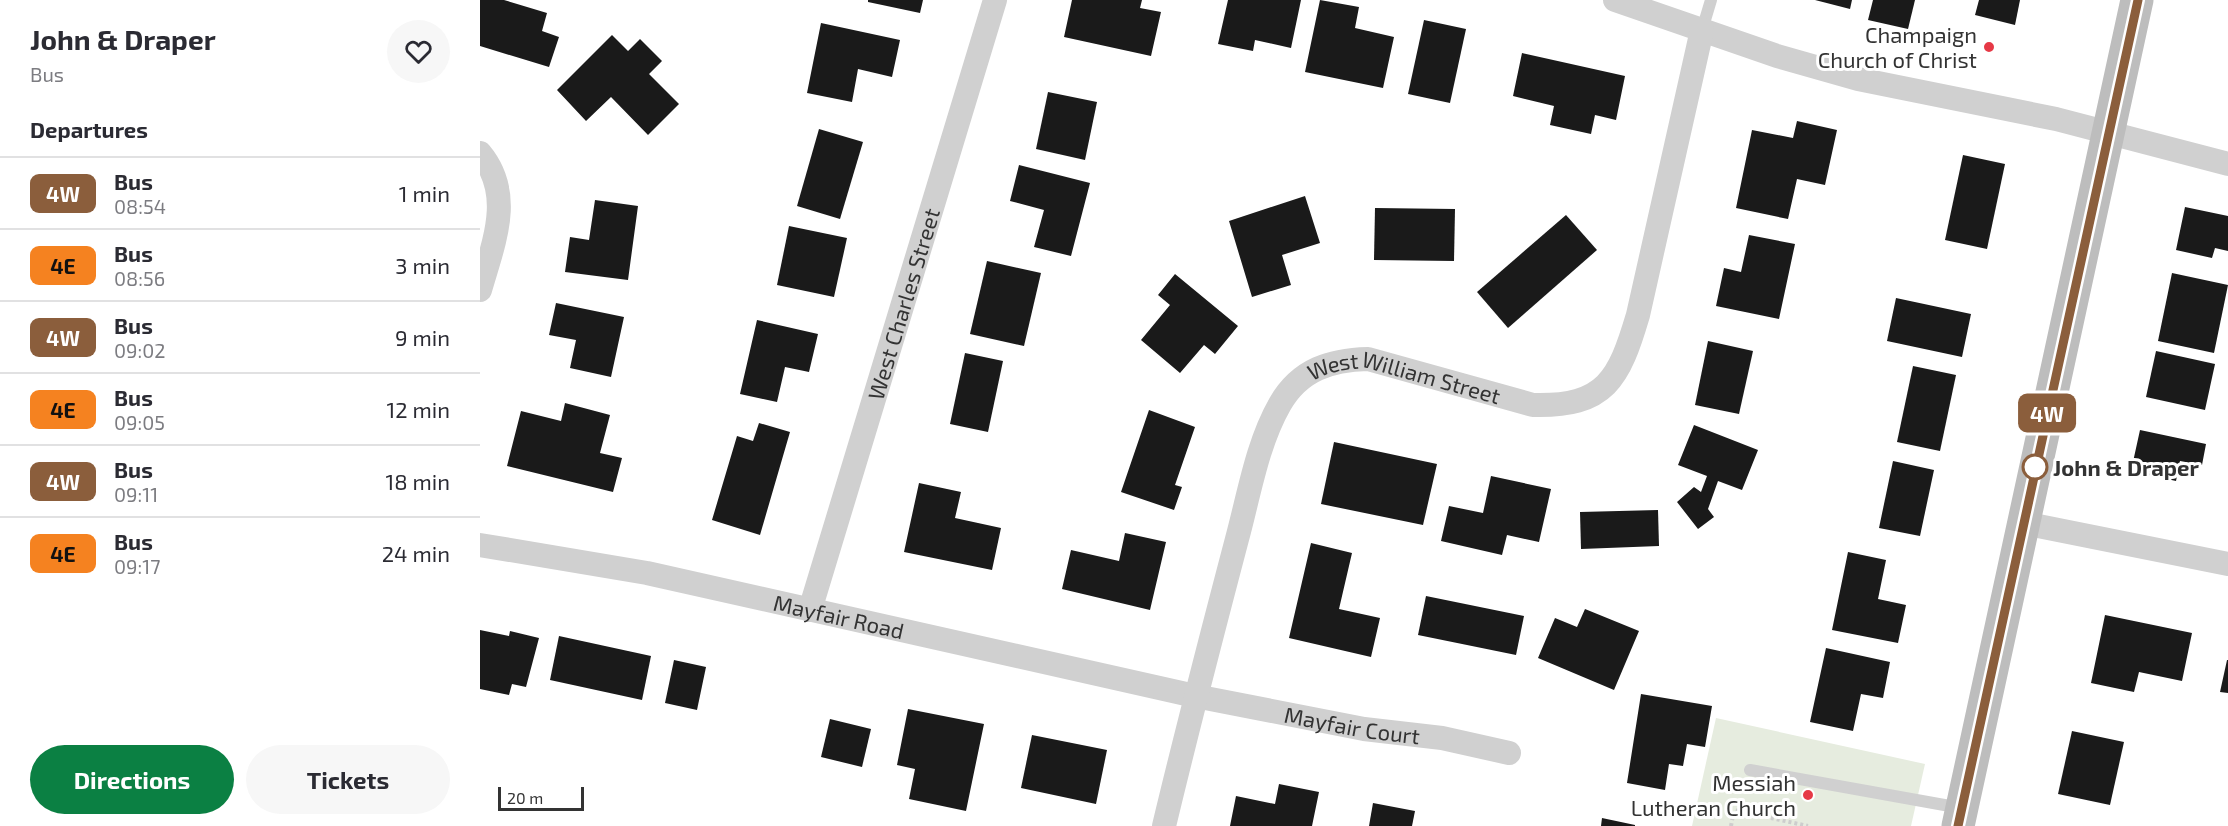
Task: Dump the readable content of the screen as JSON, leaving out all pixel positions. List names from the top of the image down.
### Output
{
  "streets": {
    "street": [
      "West Charles Street",
      "West William Street",
      "Mayfair Road",
      "Mayfair Court"
    ]
  },
  "crossings": [
    ["West Charles Street", "Mayfair Road"],
    ["West William Street", "Mayfair Road"],
    ["West William Street", "Mayfair Court"],
    ["Mayfair Road", "Mayfair Court"]
  ],
  "places": ["Champaign Church of Christ", "John & Draper", "Messiah Lutheran Church"],
  "lines": ["bus line 4W"],
  "scale_bar": "20 m",
  "page": {
    "heading": [
      ["John & Draper", "Bus"],
      "Departures"
    ],
    "on_map": "4W",
    "list": [
      {
        "mark": "4W",
        "name": "Bus",
        "note": "08:54",
        "value": "1 min"
      },
      {
        "mark": "4E",
        "name": "Bus",
        "note": "08:56",
        "value": "3 min"
      },
      {
        "mark": "4W",
        "name": "Bus",
        "note": "09:02",
        "value": "9 min"
      },
      {
        "mark": "4E",
        "name": "Bus",
        "note": "09:05",
        "value": "12 min"
      },
      {
        "mark": "4W",
        "name": "Bus",
        "note": "09:11",
        "value": "18 min"
      },
      {
        "mark": "4E",
        "name": "Bus",
        "note": "09:17",
        "value": "24 min"
      }
    ],
    "buttons": ["Directions", "Tickets"],
    "scale": "20 m"
  }
}
